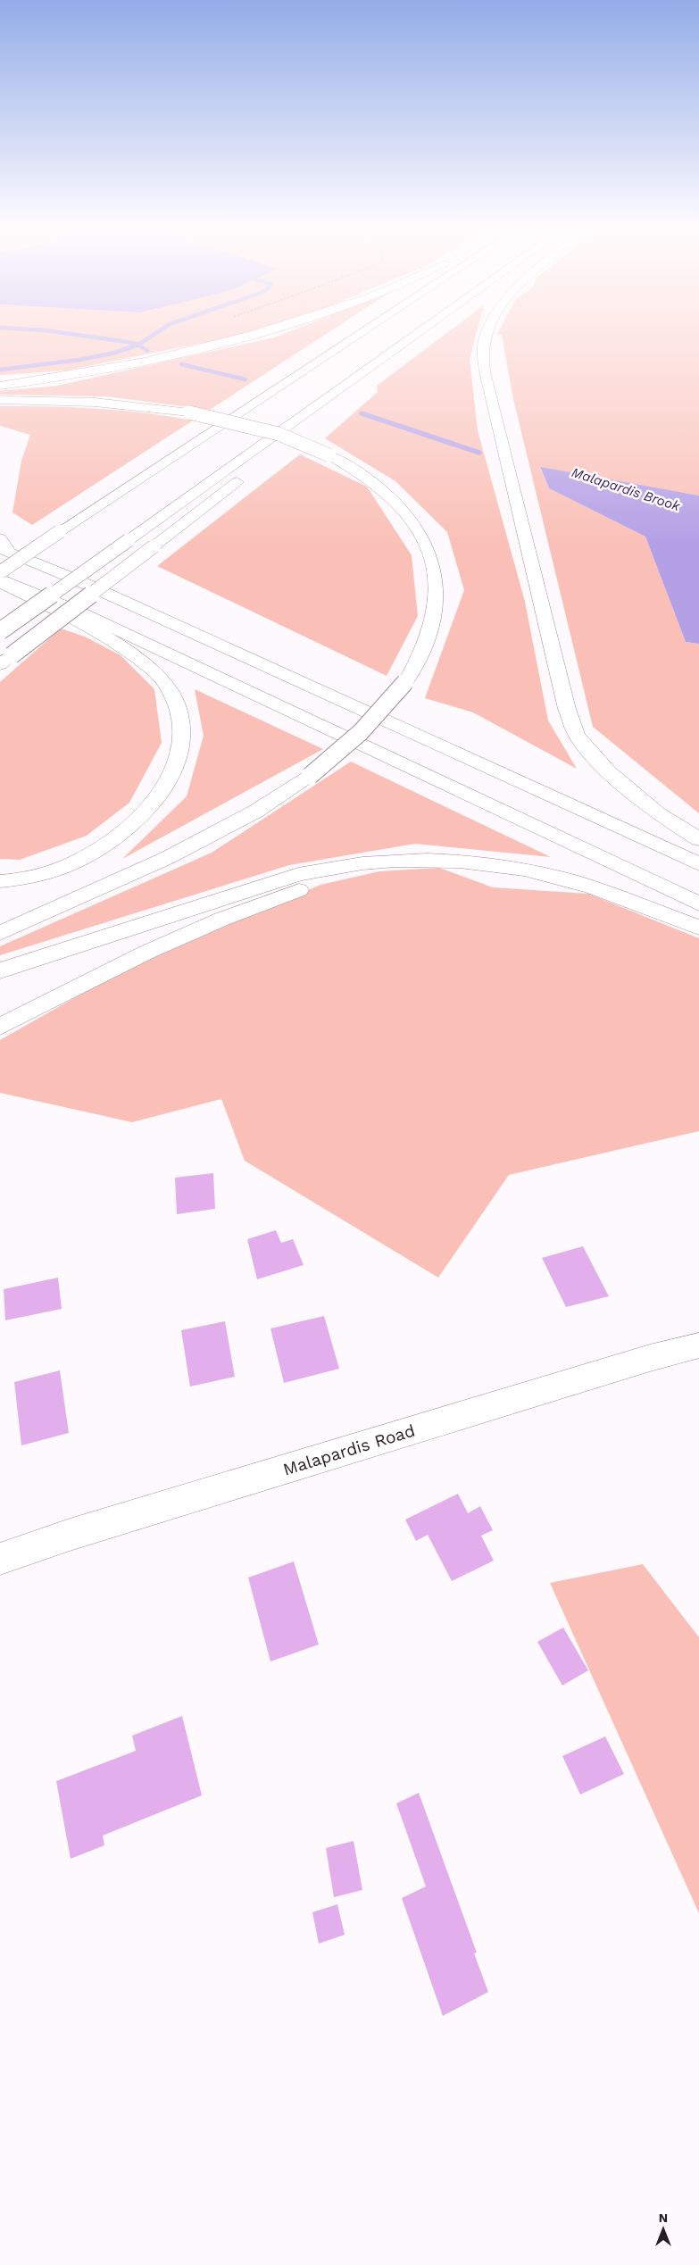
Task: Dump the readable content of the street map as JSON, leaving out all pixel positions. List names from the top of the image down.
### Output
{
  "streets": {
    "main road": ["Malapardis Road"]
  },
  "water": ["Malapardis Brook"],
  "north": "top"
}
